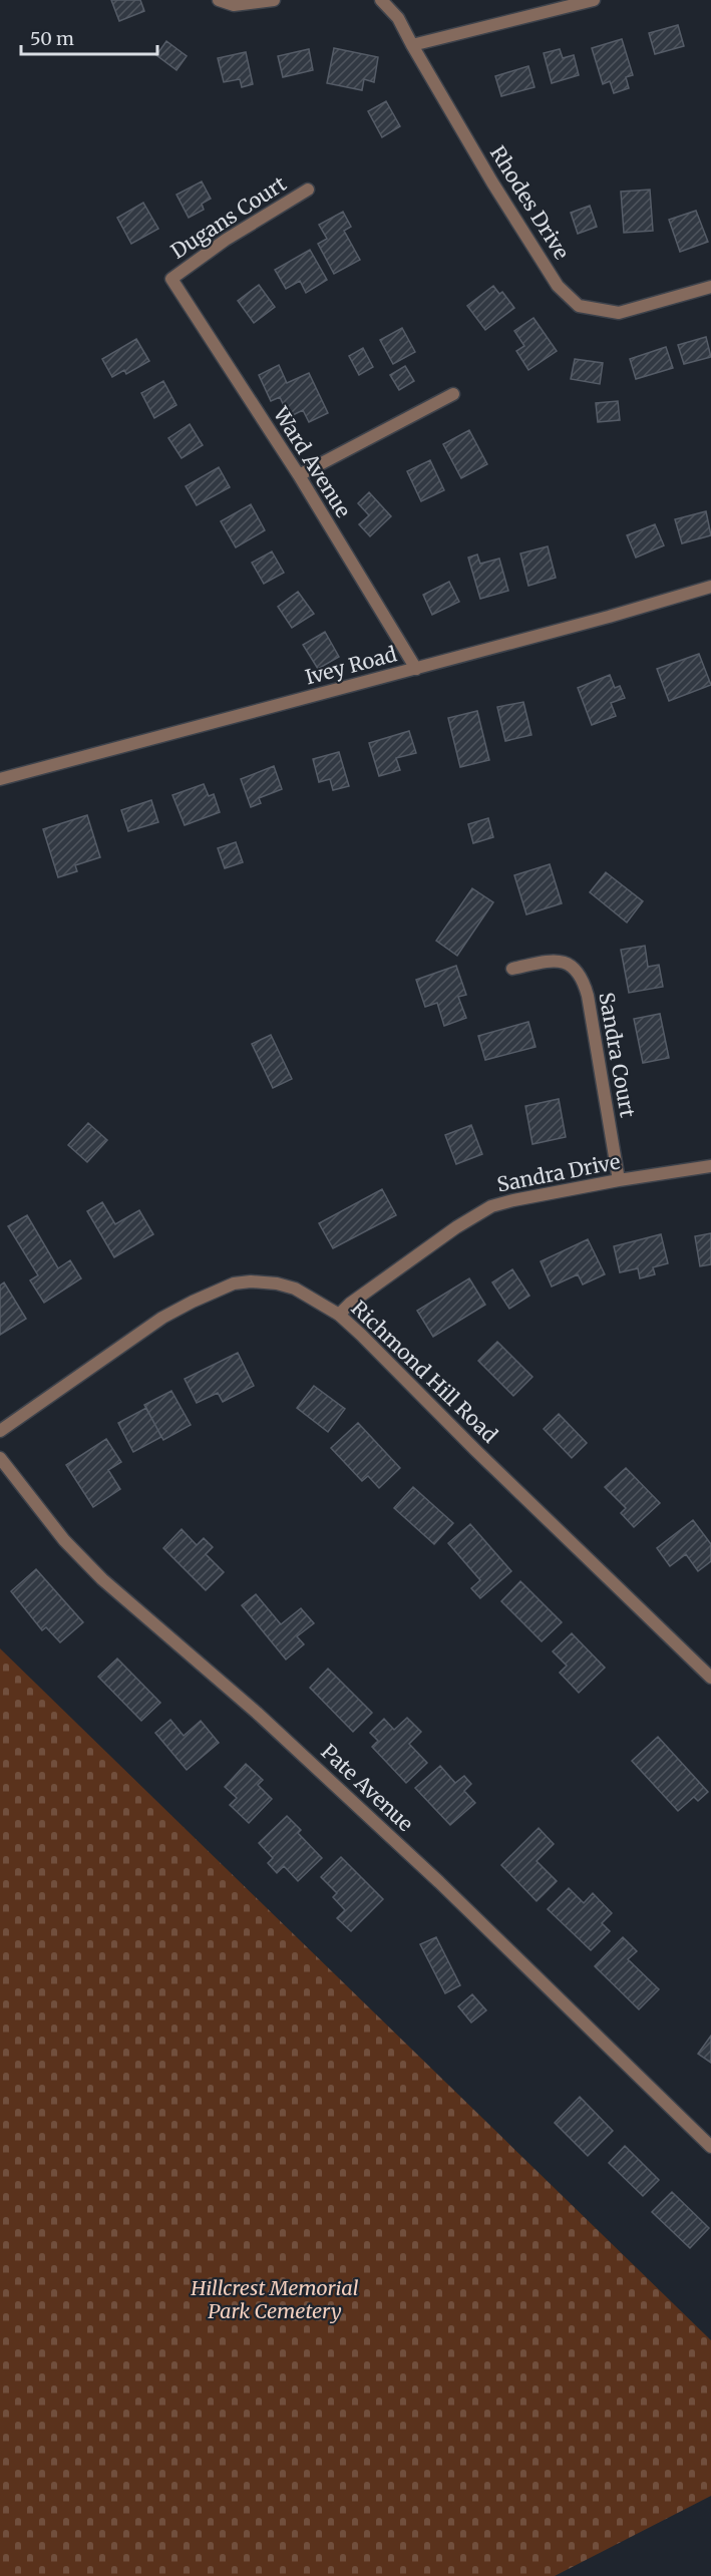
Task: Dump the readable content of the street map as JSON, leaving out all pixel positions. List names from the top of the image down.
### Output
{
  "streets": {
    "street": [
      "Rhodes Drive",
      "Dugans Court",
      "Ward Avenue",
      "Ivey Road",
      "Sandra Court",
      "Sandra Drive",
      "Richmond Hill Road",
      "Pate Avenue"
    ]
  },
  "crossings": [
    ["Dugans Court", "Ward Avenue"],
    ["Ward Avenue", "Ivey Road"],
    ["Sandra Court", "Sandra Drive"],
    ["Sandra Drive", "Richmond Hill Road"]
  ],
  "parks": ["Hillcrest Memorial Park Cemetery"],
  "scale_bar": "50 m"
}
